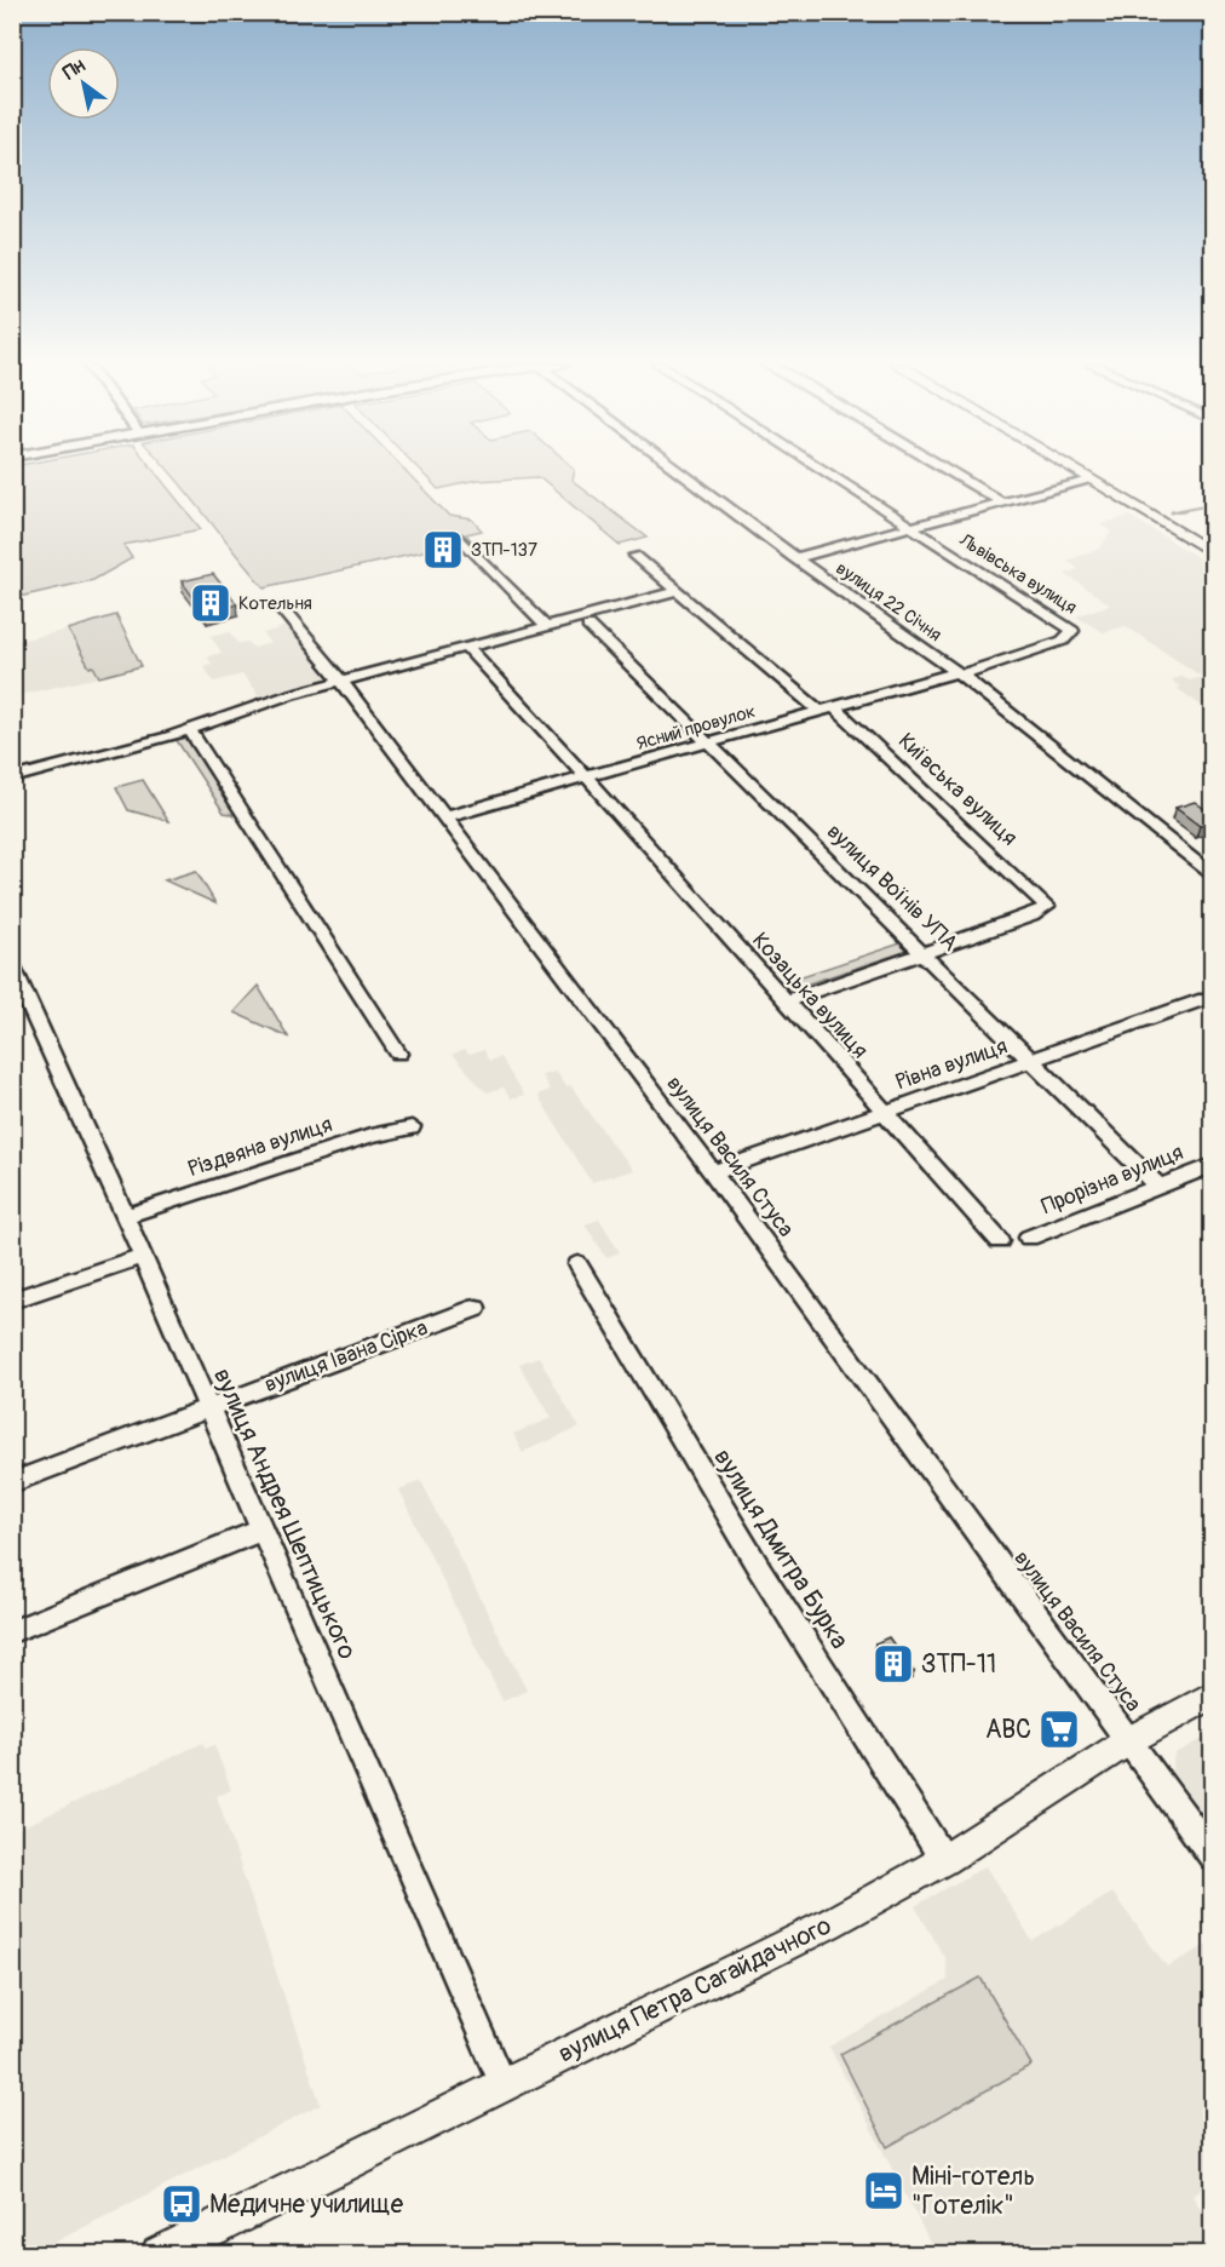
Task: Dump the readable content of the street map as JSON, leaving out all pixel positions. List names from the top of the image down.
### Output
{
  "streets": {
    "main road": ["вулиця Петра Сагайдачного"],
    "street": [
      "Львівська вулиця",
      "вулиця 22 Січня",
      "Ясний провулок",
      "Київська вулиця",
      "вулиця Воїнів УПА",
      "Козацька вулиця",
      "Рівна вулиця",
      "Різдвяна вулиця",
      "вулиця Василя Стуса",
      "Прорізна вулиця",
      "вулиця Івана Сірка",
      "вулиця Андрея Шептицького",
      "вулиця Дмитра Бурка"
    ]
  },
  "crossings": [
    ["Львівська вулиця", "вулиця 22 Січня"],
    ["Львівська вулиця", "Ясний провулок"],
    ["вулиця 22 Січня", "Ясний провулок"],
    ["Ясний провулок", "Київська вулиця"],
    ["Ясний провулок", "вулиця Воїнів УПА"],
    ["Ясний провулок", "Козацька вулиця"],
    ["Ясний провулок", "вулиця Василя Стуса"],
    ["Київська вулиця", "вулиця Воїнів УПА"],
    ["вулиця Воїнів УПА", "Рівна вулиця"],
    ["вулиця Воїнів УПА", "Прорізна вулиця"],
    ["Козацька вулиця", "Рівна вулиця"],
    ["Рівна вулиця", "вулиця Василя Стуса"],
    ["Різдвяна вулиця", "вулиця Андрея Шептицького"],
    ["вулиця Василя Стуса", "вулиця Петра Сагайдачного"],
    ["вулиця Івана Сірка", "вулиця Андрея Шептицького"],
    ["вулиця Андрея Шептицького", "вулиця Петра Сагайдачного"],
    ["вулиця Дмитра Бурка", "вулиця Петра Сагайдачного"]
  ],
  "places": {
    "building": ["ЗТП-137", "Котельня", "ЗТП-11"],
    "supermarket": ["ABC"],
    "hotel": ["Міні-готель \"Готелік\""],
    "bus stop": ["Медичне училище"]
  },
  "north": "top left"
}
